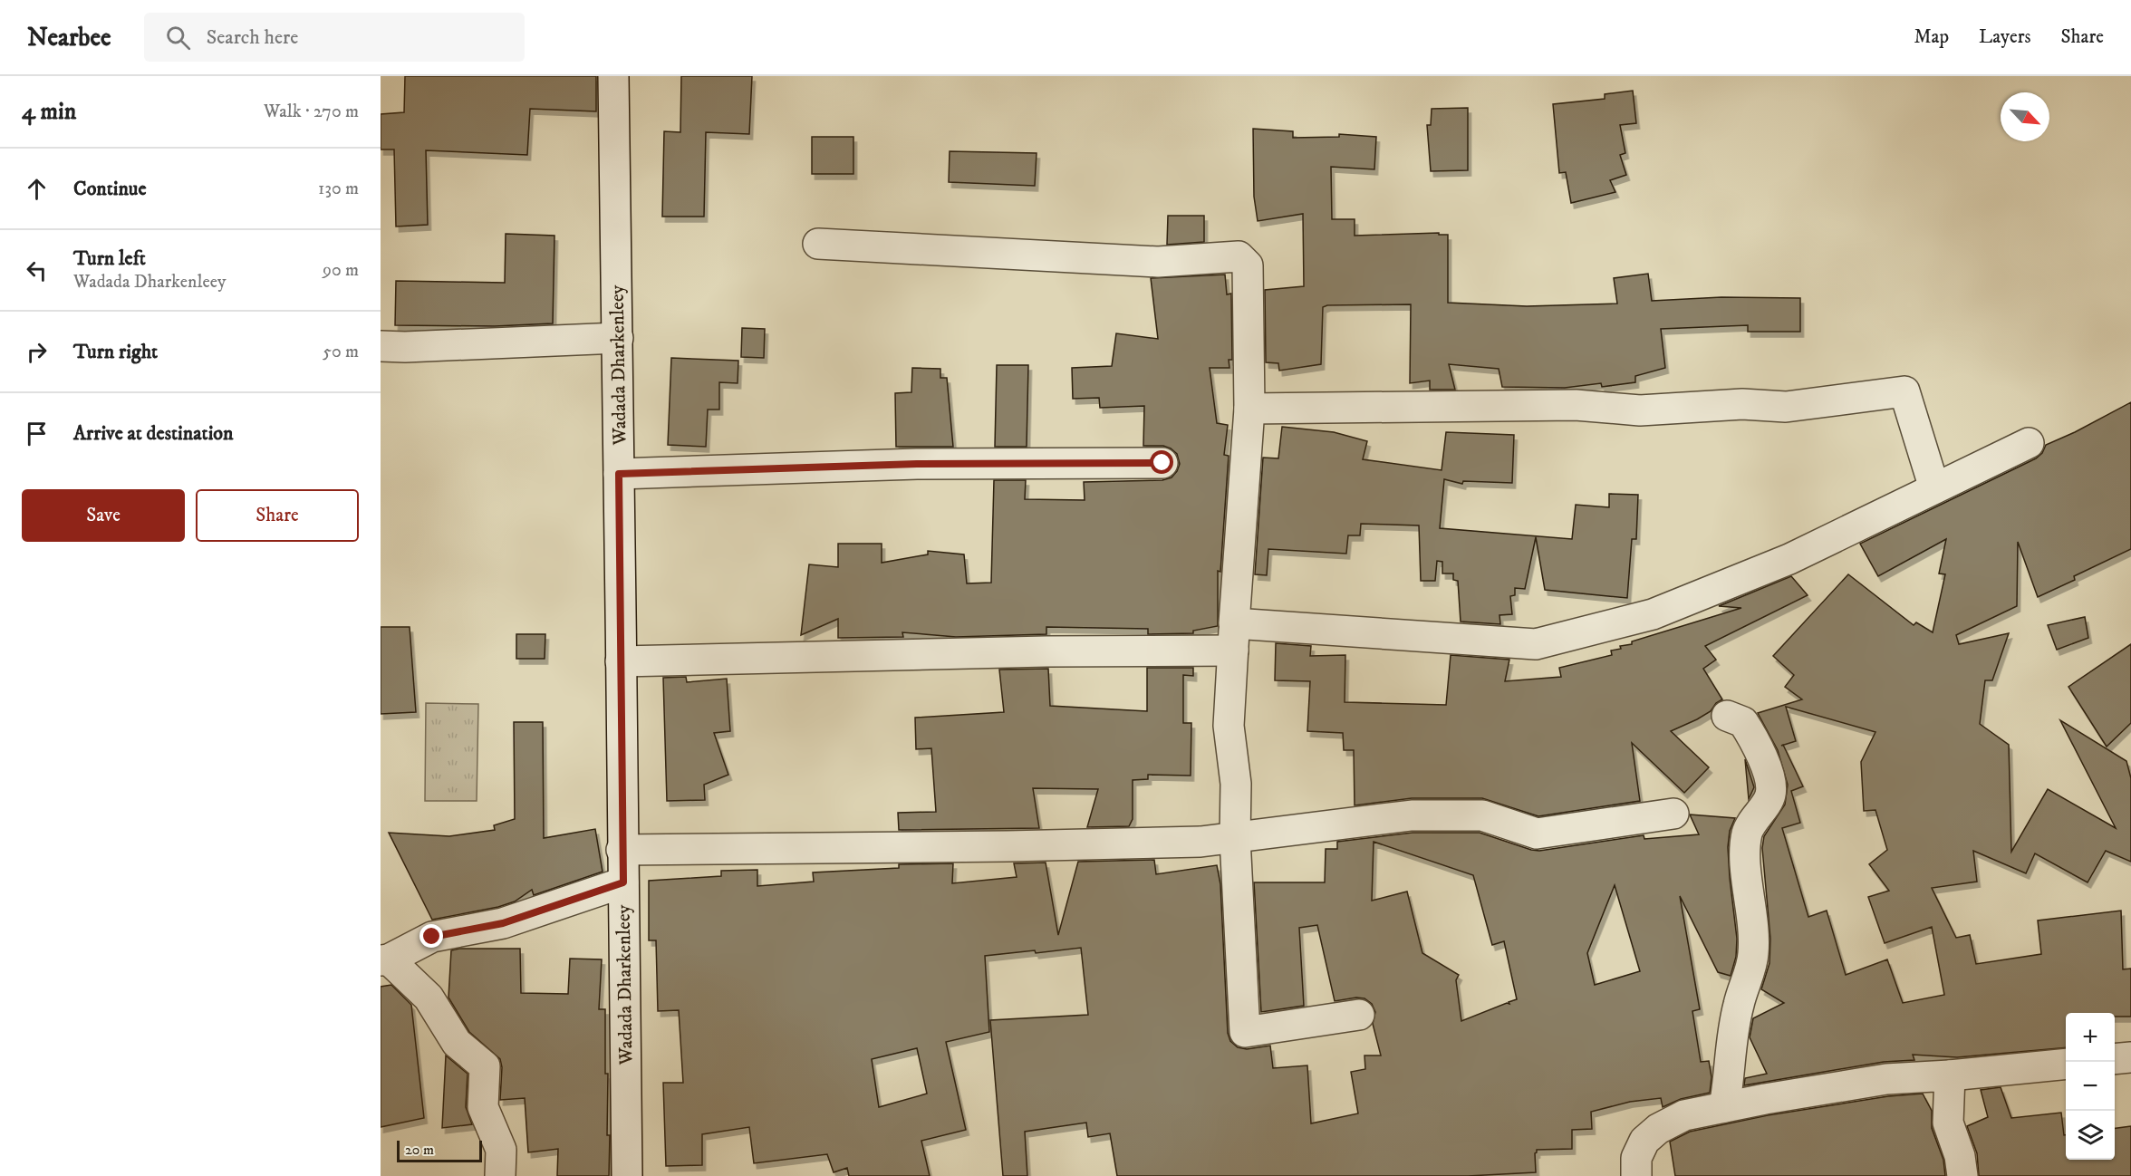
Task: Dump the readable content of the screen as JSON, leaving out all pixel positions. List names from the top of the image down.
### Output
{
  "streets": {
    "street": ["Wadada Dharkenleey"]
  },
  "scale_bar": "20 m",
  "north": "bottom right",
  "page": {
    "header": "Nearbee",
    "search": "Search here",
    "nav": ["Map", "Layers", "Share"],
    "heading": ["4 min", "Walk · 270 m"],
    "list": [
      ["Continue", "130 m"],
      ["Turn left", "Wadada Dharkenleey", "90 m"],
      ["Turn right", "50 m"],
      "Arrive at destination"
    ],
    "buttons": ["Save", "Share"],
    "map_buttons": ["+", "−"],
    "scale": "20 m"
  }
}
